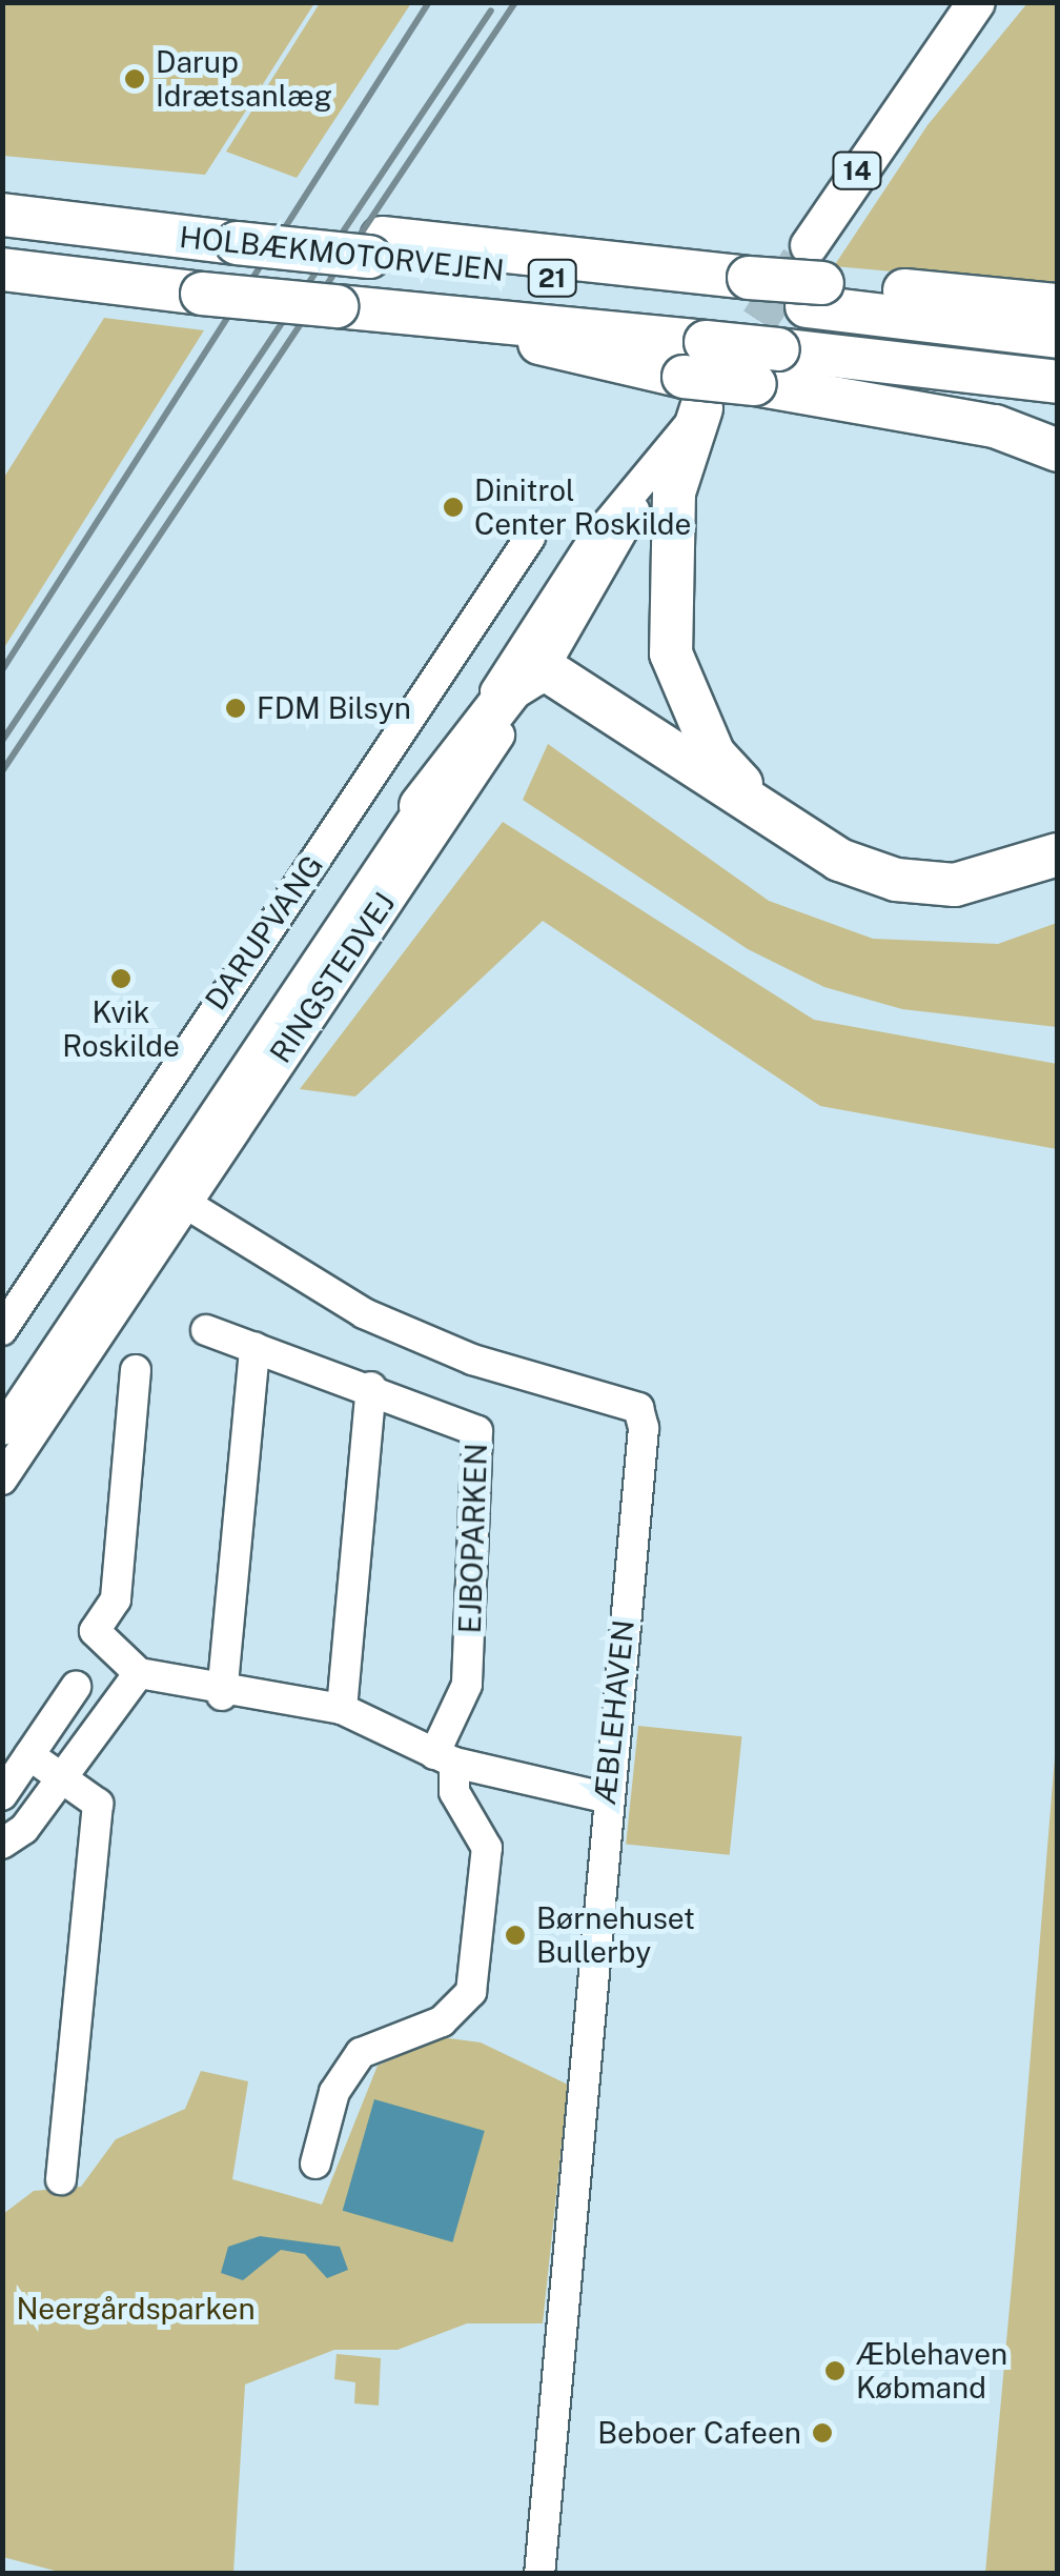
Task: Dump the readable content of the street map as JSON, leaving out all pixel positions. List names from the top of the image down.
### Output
{
  "streets": {
    "highway": ["HOLBÆKMOTORVEJEN", "21"],
    "main road": ["14"],
    "street": [
      "DARUPVANG",
      "RINGSTEDVEJ",
      "EJBOPARKEN",
      "ÆBLEHAVEN"
    ]
  },
  "crossings": [
    ["14", "HOLBÆKMOTORVEJEN"],
    ["HOLBÆKMOTORVEJEN", "RINGSTEDVEJ"],
    ["RINGSTEDVEJ", "ÆBLEHAVEN"]
  ],
  "parks": ["Neergårdsparken"],
  "places": [
    "Darup Idrætsanlæg",
    "Dinitrol Center Roskilde",
    "FDM Bilsyn",
    "Kvik Roskilde",
    "Børnehuset Bullerby",
    "Æblehaven Købmand",
    "Beboer Cafeen"
  ]
}
